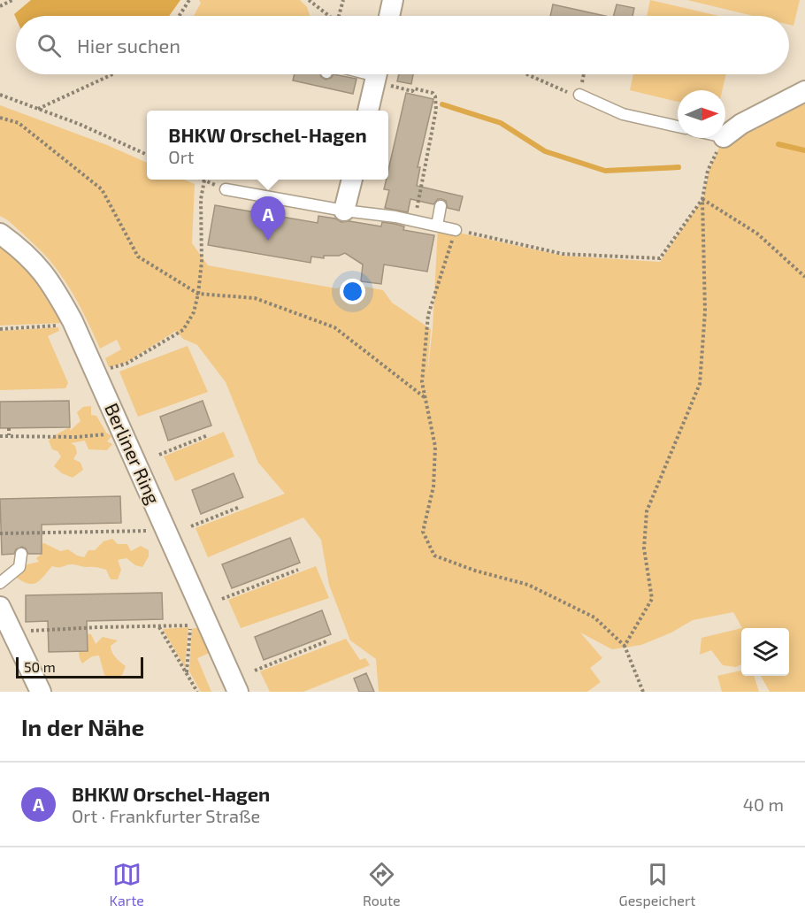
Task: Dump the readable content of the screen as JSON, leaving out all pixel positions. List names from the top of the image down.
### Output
{
  "streets": {
    "street": ["Berliner Ring"]
  },
  "scale_bar": "50 m",
  "north": "right",
  "page": {
    "search": "Hier suchen",
    "popup": ["BHKW Orschel-Hagen", "Ort"],
    "pins": "A",
    "scale": "50 m",
    "heading": "In der Nähe",
    "list": [
      {
        "mark": "A",
        "name": "BHKW Orschel-Hagen",
        "note": "Ort · Frankfurter Straße",
        "value": "40 m"
      }
    ],
    "nav": ["Karte", "Route", "Gespeichert"]
  }
}
